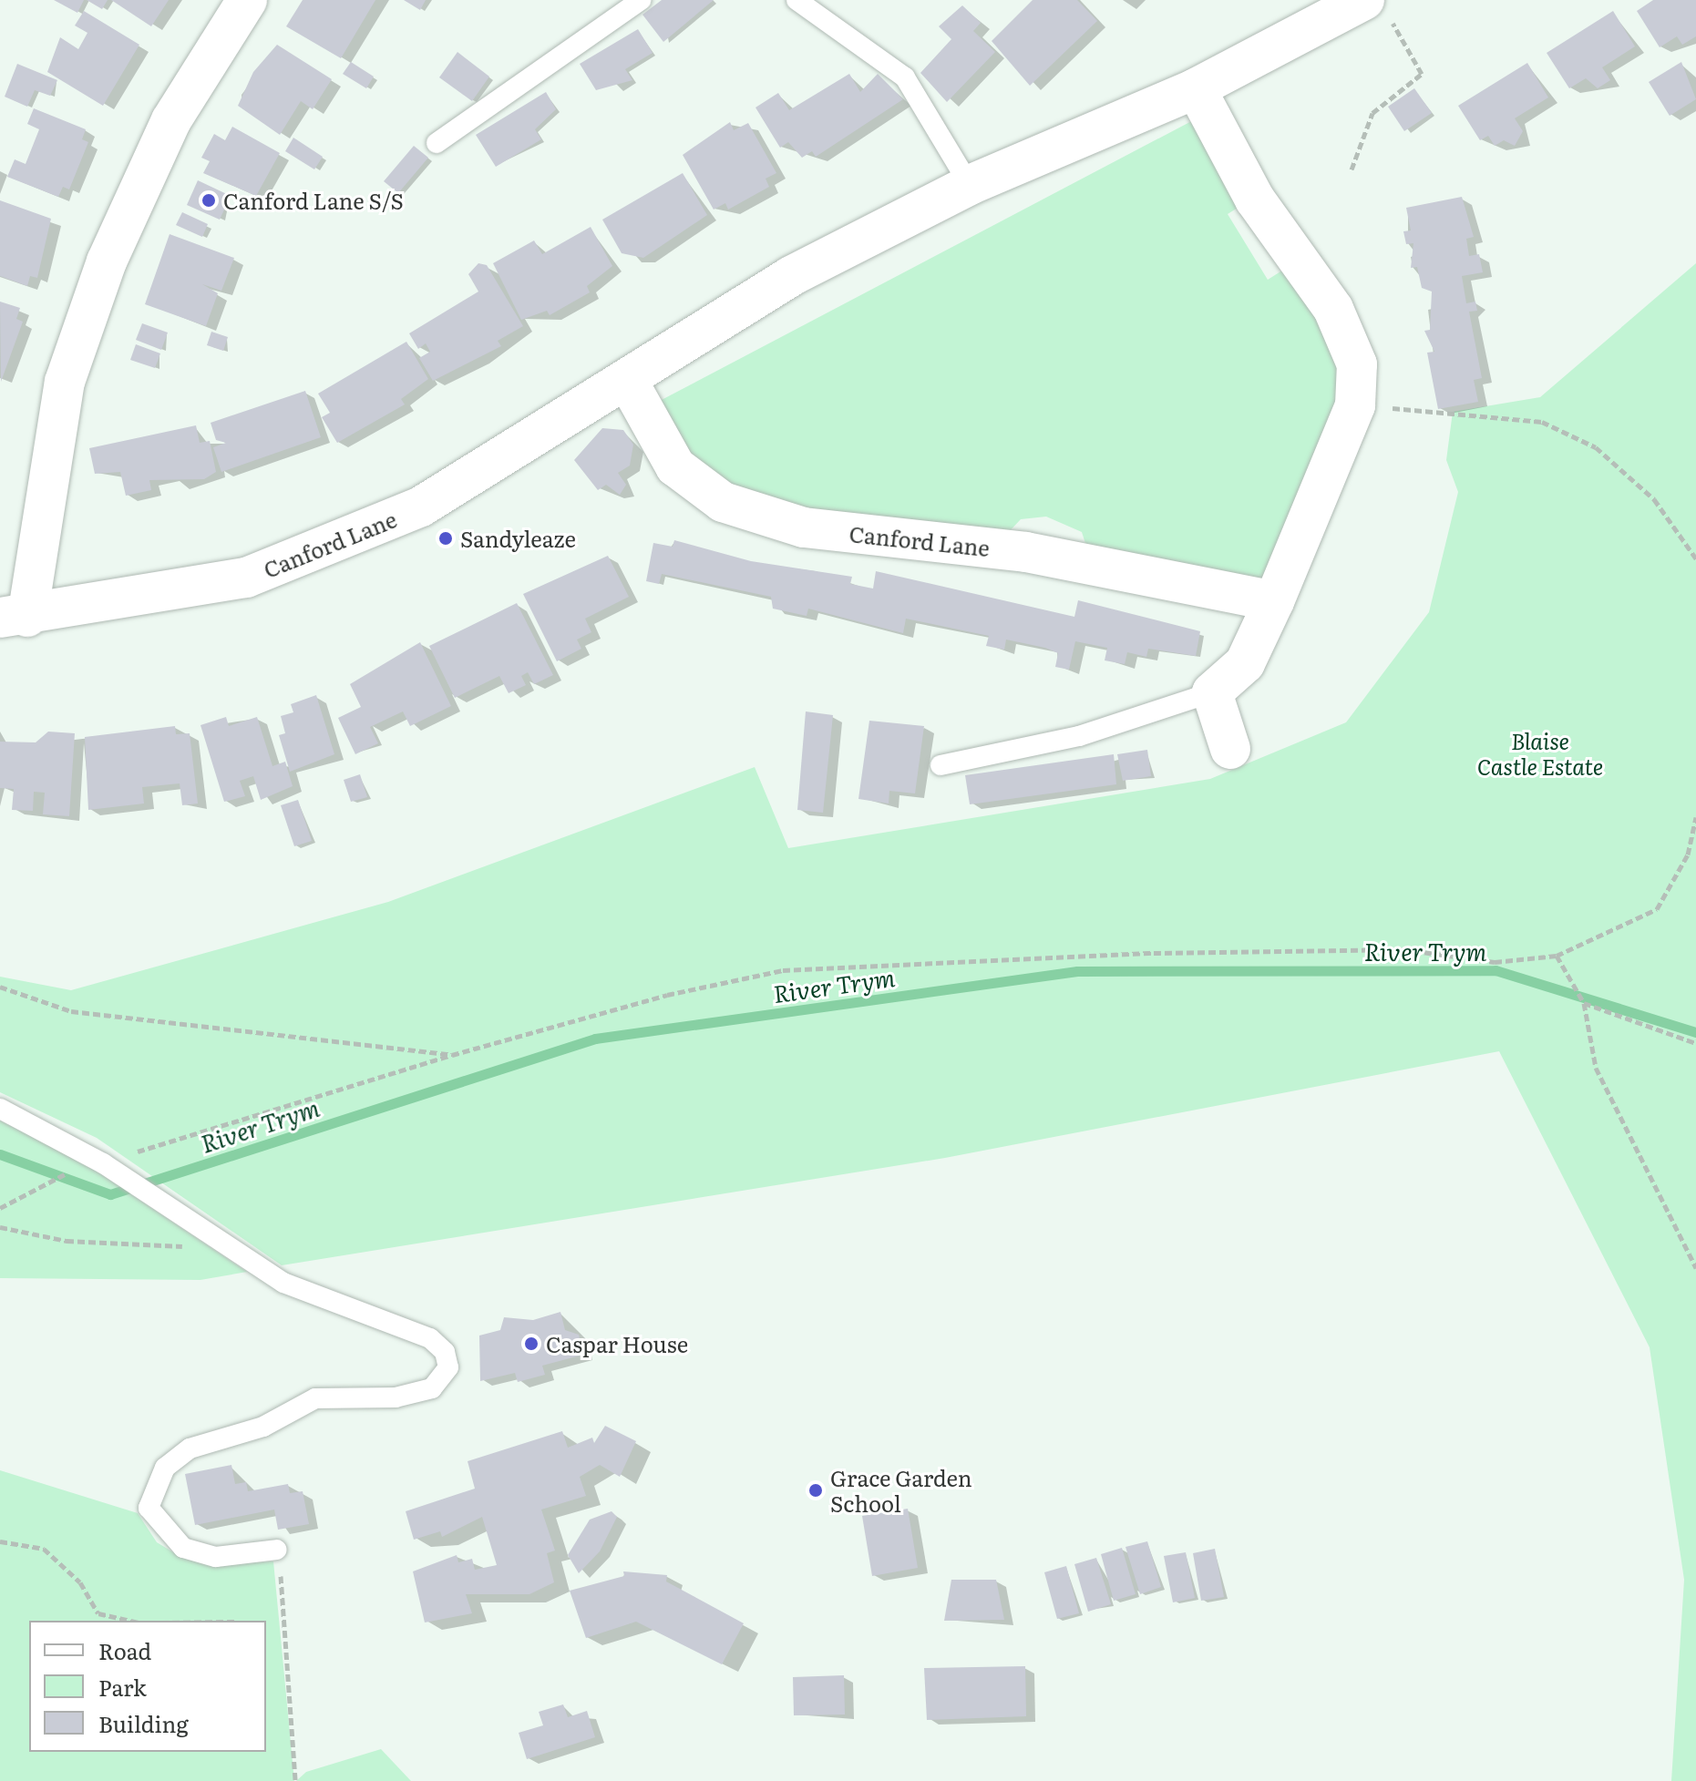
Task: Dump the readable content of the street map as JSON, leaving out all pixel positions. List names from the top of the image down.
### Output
{
  "streets": {
    "street": ["Canford Lane"]
  },
  "water": ["River Trym"],
  "parks": ["Blaise Castle Estate"],
  "places": [
    "Canford Lane S/S",
    "Sandyleaze",
    "Caspar House",
    "Grace Garden School"
  ],
  "legend": ["Road", "Park", "Building"]
}
